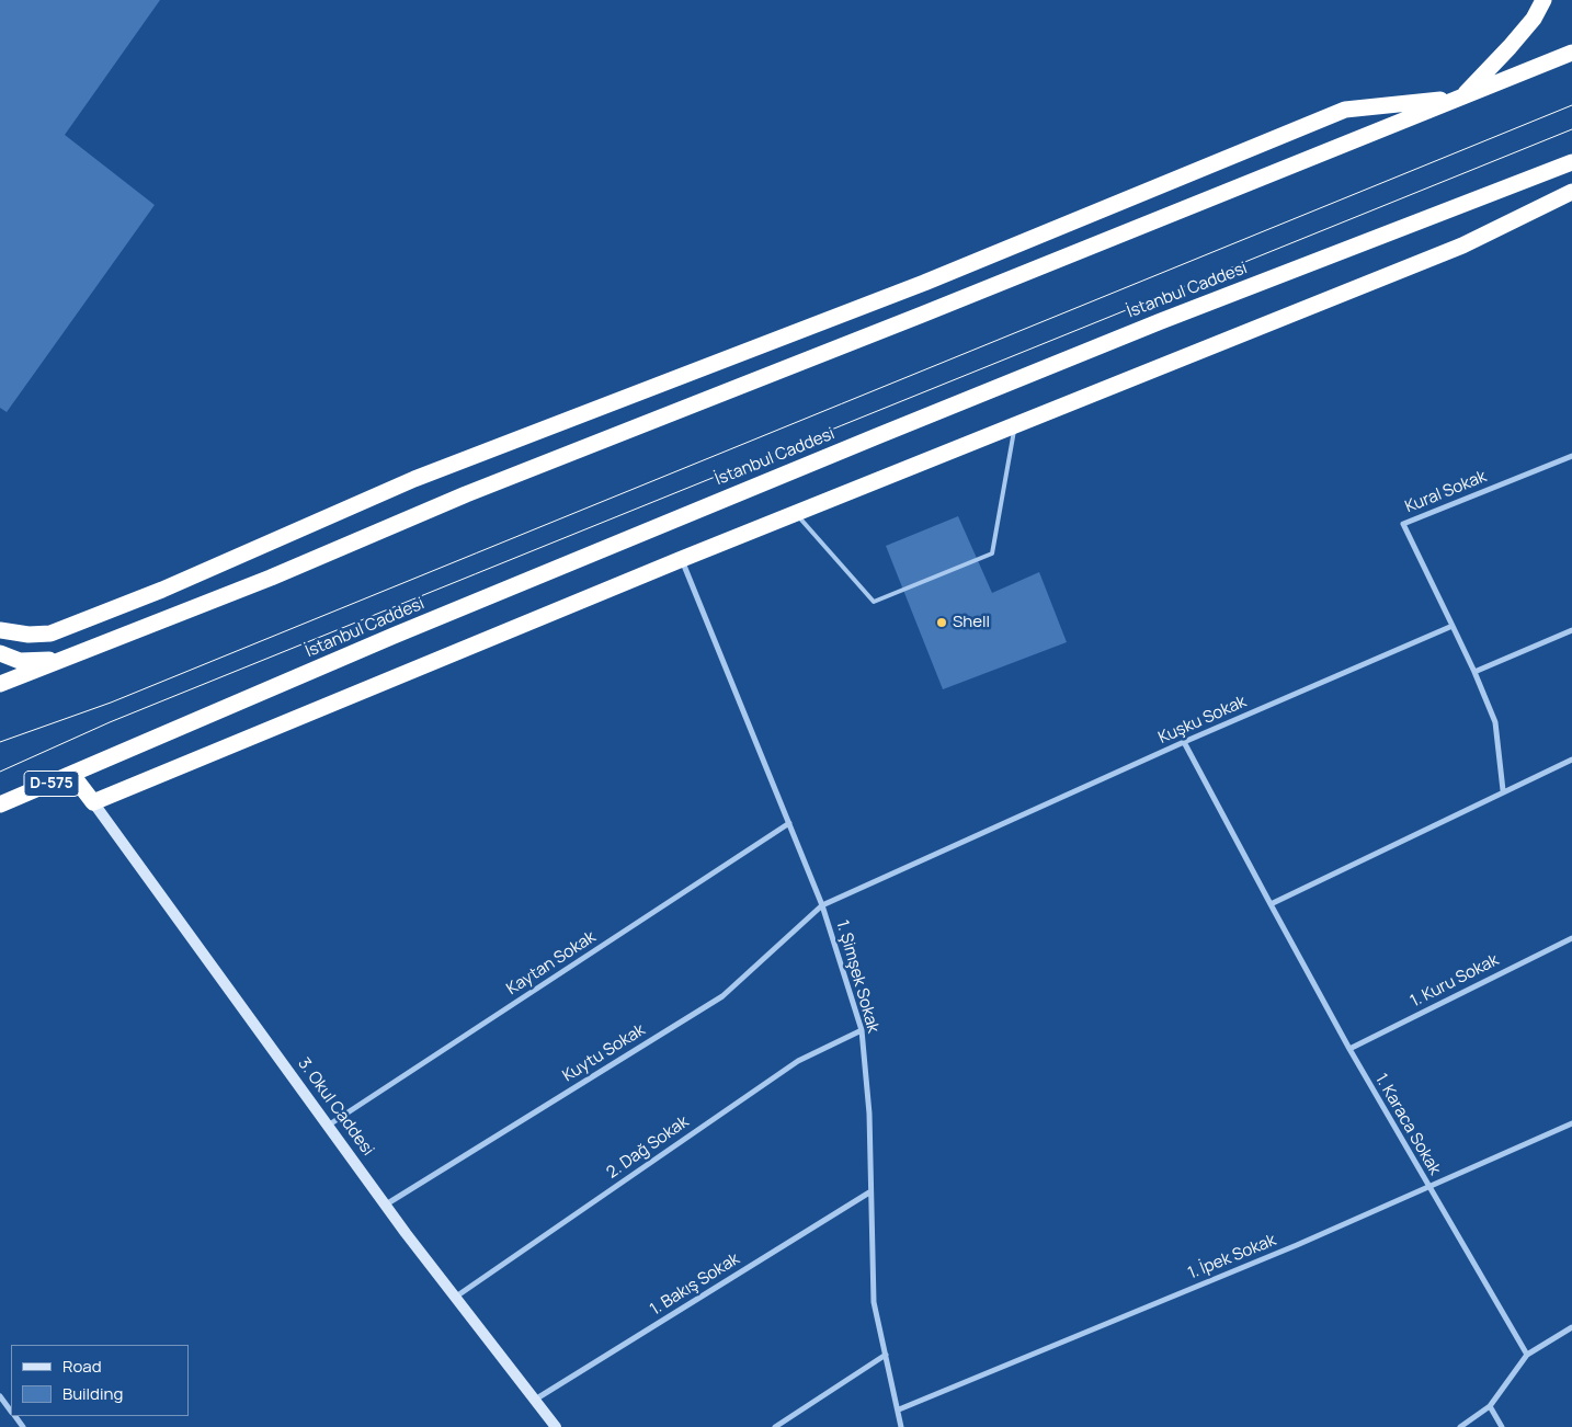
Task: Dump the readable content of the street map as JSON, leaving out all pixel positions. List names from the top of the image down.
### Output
{
  "streets": {
    "highway": ["İstanbul Caddesi", "D-575"],
    "main road": ["3. Okul Caddesi"],
    "street": [
      "Kural Sokak",
      "Kuşku Sokak",
      "Kaytan Sokak",
      "1. Şimşek Sokak",
      "1. Kuru Sokak",
      "Kuytu Sokak",
      "1. Karaca Sokak",
      "2. Dağ Sokak",
      "1. İpek Sokak",
      "1. Bakış Sokak"
    ]
  },
  "crossings": [
    ["Kural Sokak", "Kuşku Sokak"],
    ["Kuşku Sokak", "1. Şimşek Sokak"],
    ["Kuşku Sokak", "Kuytu Sokak"],
    ["Kuşku Sokak", "1. Karaca Sokak"],
    ["Kaytan Sokak", "1. Şimşek Sokak"],
    ["Kaytan Sokak", "3. Okul Caddesi"],
    ["1. Şimşek Sokak", "Kuytu Sokak"],
    ["1. Şimşek Sokak", "2. Dağ Sokak"],
    ["1. Şimşek Sokak", "1. İpek Sokak"],
    ["1. Şimşek Sokak", "1. Bakış Sokak"],
    ["1. Kuru Sokak", "1. Karaca Sokak"],
    ["Kuytu Sokak", "3. Okul Caddesi"],
    ["3. Okul Caddesi", "2. Dağ Sokak"],
    ["3. Okul Caddesi", "1. Bakış Sokak"],
    ["1. Karaca Sokak", "1. İpek Sokak"]
  ],
  "places": ["Shell"],
  "legend": ["Road", "Building"]
}
